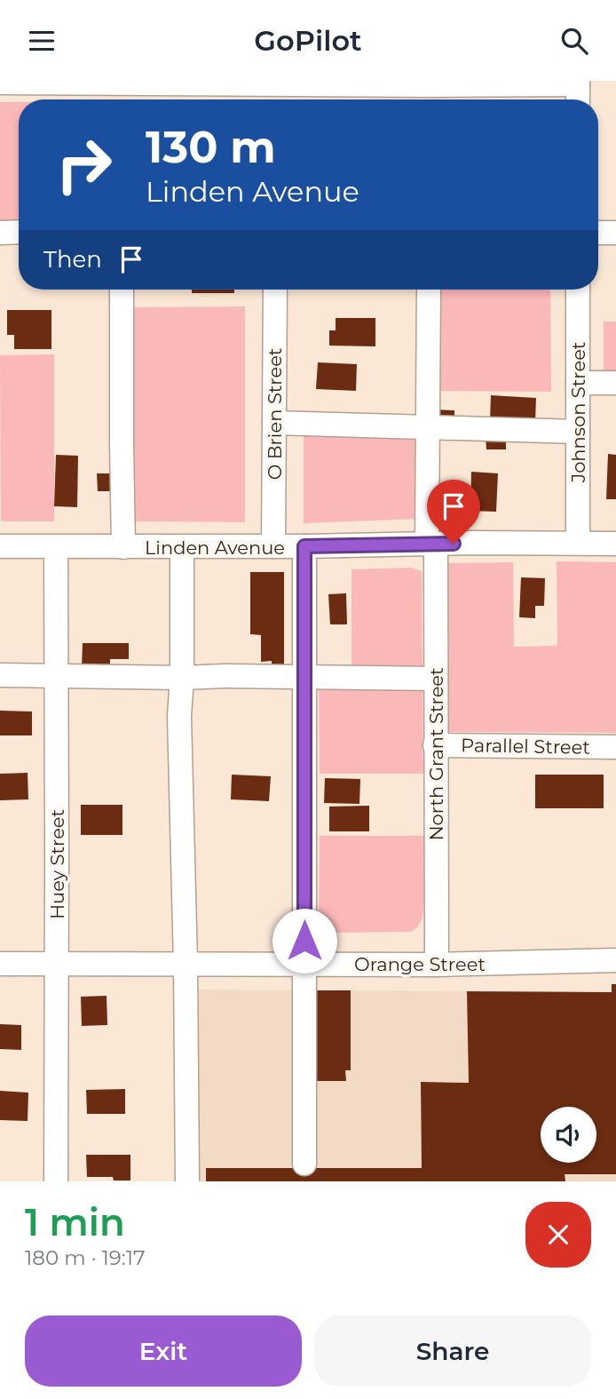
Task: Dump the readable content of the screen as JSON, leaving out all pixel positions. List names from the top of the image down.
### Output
{
  "streets": {
    "street": [
      "Johnson Street",
      "O Brien Street",
      "Linden Avenue",
      "Parallel Street",
      "North Grant Street",
      "Huey Street",
      "Orange Street"
    ]
  },
  "crossings": [
    ["Johnson Street", "Linden Avenue"],
    ["O Brien Street", "Linden Avenue"],
    ["Linden Avenue", "North Grant Street"],
    ["Linden Avenue", "Huey Street"],
    ["Parallel Street", "North Grant Street"],
    ["North Grant Street", "Orange Street"],
    ["Huey Street", "Orange Street"]
  ],
  "page": {
    "header": "GoPilot",
    "turn": ["130 m", "Linden Avenue"],
    "then": "Then",
    "heading": ["1 min", "180 m · 19:17"],
    "buttons": ["Exit", "Share"]
  }
}
